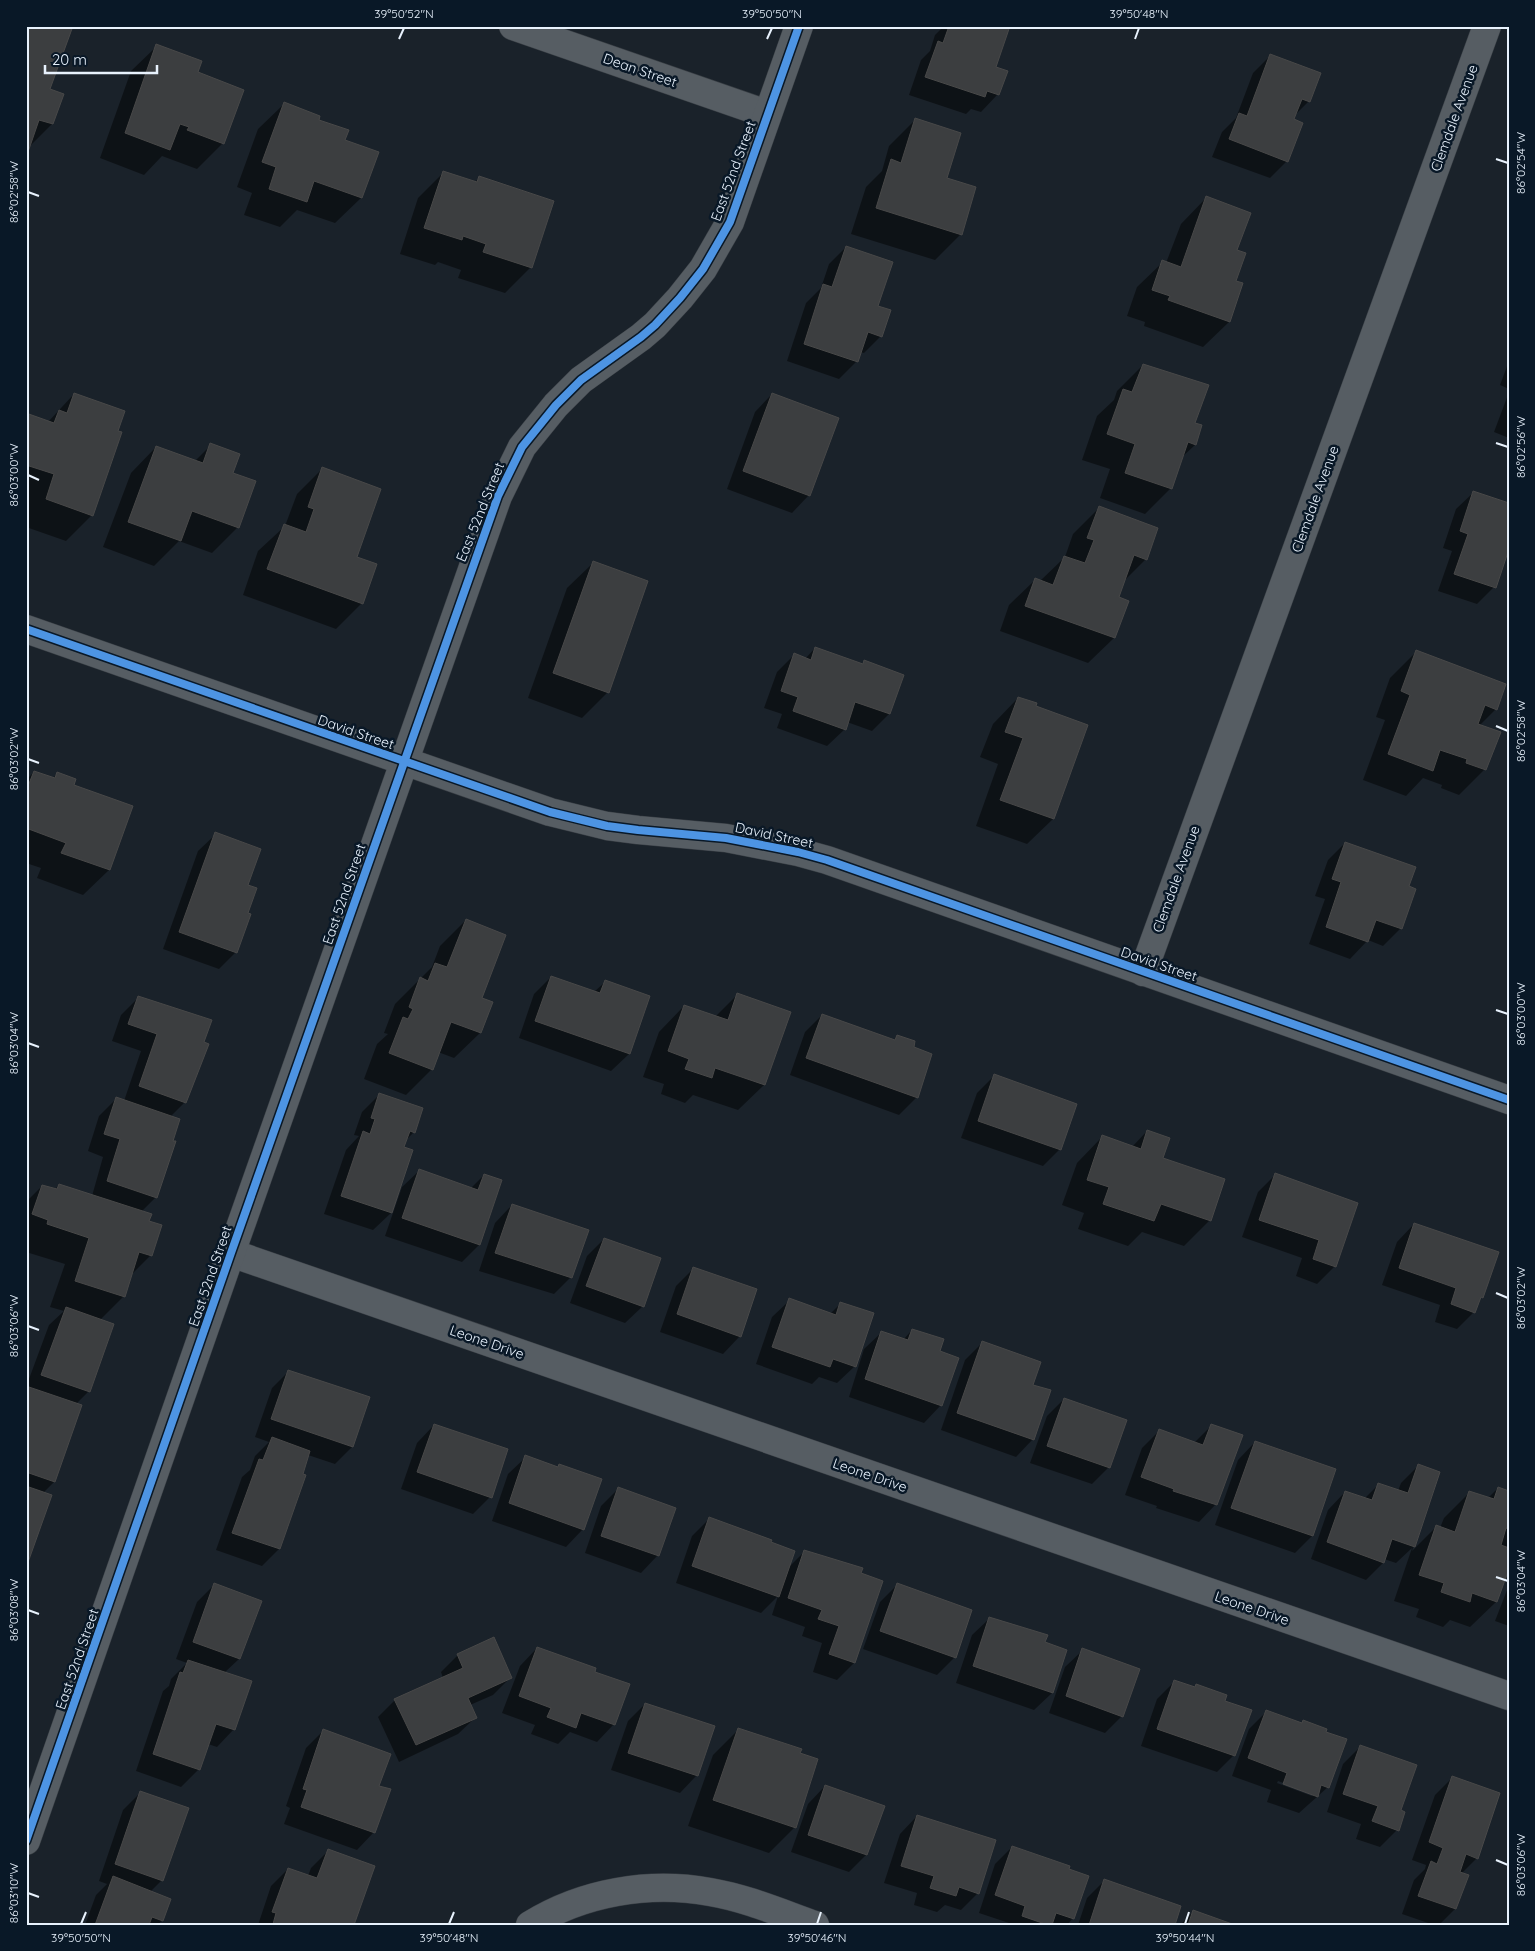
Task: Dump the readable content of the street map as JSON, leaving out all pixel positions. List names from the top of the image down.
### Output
{
  "streets": {
    "street": [
      "Dean Street",
      "Clemdale Avenue",
      "East 52nd Street",
      "David Street",
      "Leone Drive"
    ]
  },
  "crossings": [
    ["Dean Street", "East 52nd Street"],
    ["Clemdale Avenue", "David Street"],
    ["East 52nd Street", "David Street"],
    ["East 52nd Street", "Leone Drive"]
  ],
  "scale_bar": "20 m",
  "coordinates": [
    "39°50'52\"N",
    "39°50'50\"N",
    "39°50'48\"N",
    "86°02'54\"W",
    "86°02'58\"W",
    "86°02'56\"W",
    "86°03'00\"W",
    "86°03'02\"W",
    "86°03'04\"W",
    "86°03'06\"W",
    "86°03'08\"W",
    "86°03'10\"W",
    "39°50'46\"N",
    "39°50'44\"N"
  ]
}
